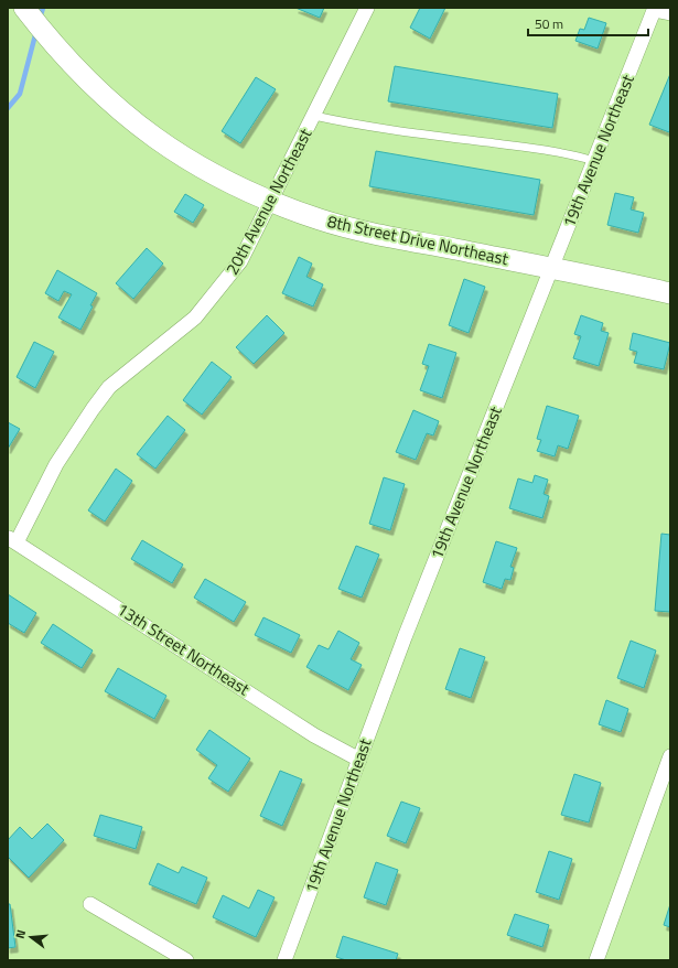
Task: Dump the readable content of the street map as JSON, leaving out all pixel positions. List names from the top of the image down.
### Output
{
  "streets": {
    "main road": ["8th Street Drive Northeast"],
    "street": ["19th Avenue Northeast", "20th Avenue Northeast", "13th Street Northeast"]
  },
  "crossings": [
    ["19th Avenue Northeast", "8th Street Drive Northeast"],
    ["19th Avenue Northeast", "13th Street Northeast"],
    ["20th Avenue Northeast", "8th Street Drive Northeast"],
    ["20th Avenue Northeast", "13th Street Northeast"]
  ],
  "scale_bar": "50 m",
  "north": "left"
}
